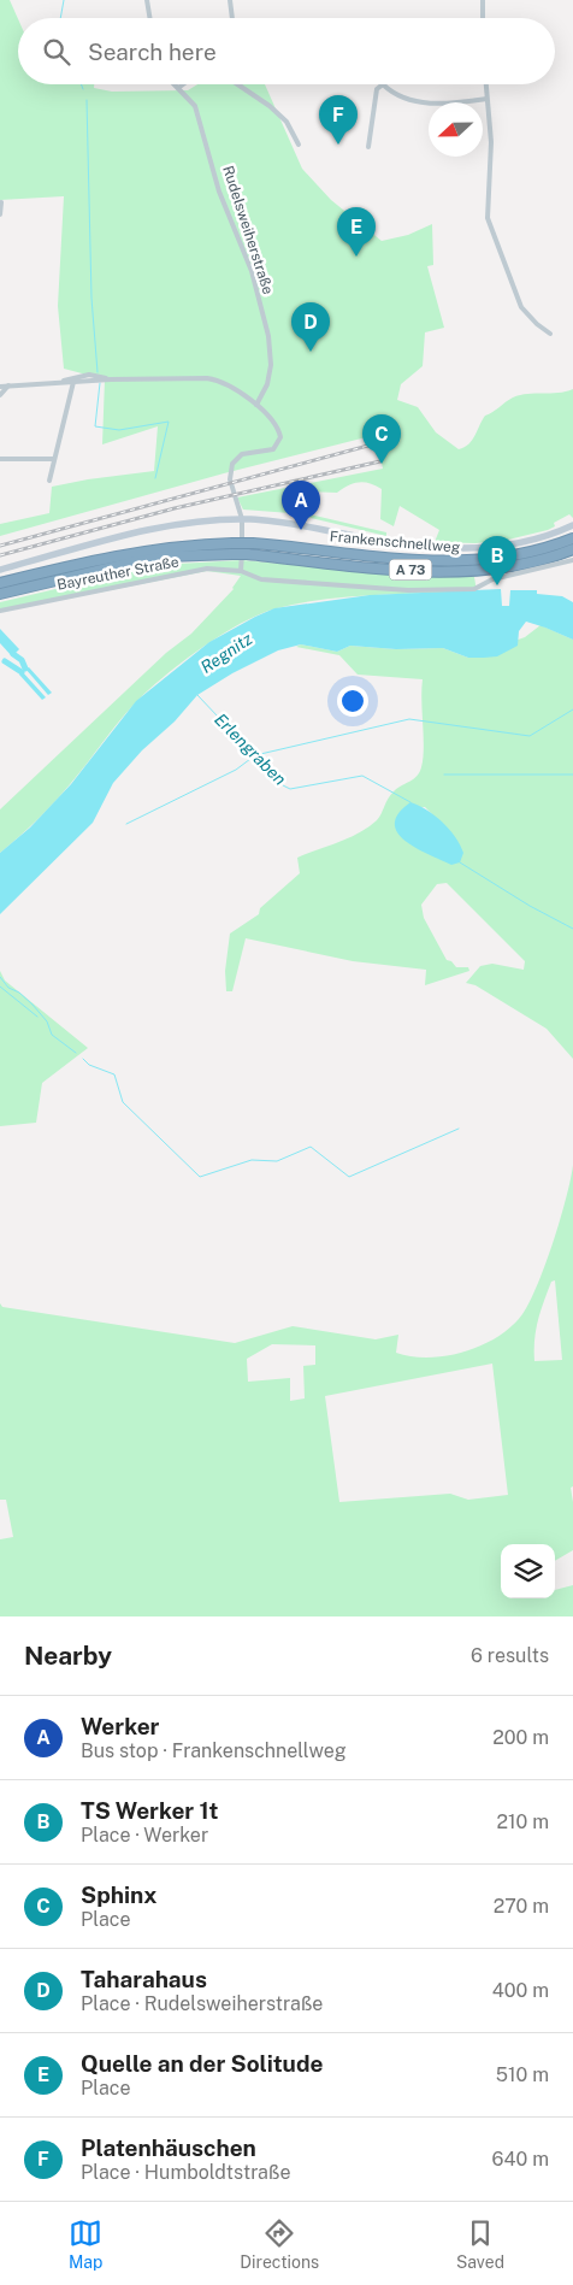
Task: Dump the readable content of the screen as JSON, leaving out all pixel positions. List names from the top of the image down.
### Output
{
  "streets": {
    "highway": ["Frankenschnellweg", "A 73"],
    "street": ["Rudelsweiherstraße", "Bayreuther Straße"]
  },
  "water": ["Regnitz", "Erlengraben"],
  "north": "left",
  "page": {
    "search": "Search here",
    "pins": [
      "F",
      "E",
      "D",
      "C",
      "A",
      "B"
    ],
    "heading": ["Nearby", "6 results"],
    "list": [
      {
        "mark": "A",
        "name": "Werker",
        "note": "Bus stop · Frankenschnellweg",
        "value": "200 m"
      },
      {
        "mark": "B",
        "name": "TS Werker 1t",
        "note": "Place · Werker",
        "value": "210 m"
      },
      {
        "mark": "C",
        "name": "Sphinx",
        "note": "Place",
        "value": "270 m"
      },
      {
        "mark": "D",
        "name": "Taharahaus",
        "note": "Place · Rudelsweiherstraße",
        "value": "400 m"
      },
      {
        "mark": "E",
        "name": "Quelle an der Solitude",
        "note": "Place",
        "value": "510 m"
      },
      {
        "mark": "F",
        "name": "Platenhäuschen",
        "note": "Place · Humboldtstraße",
        "value": "640 m"
      }
    ],
    "nav": ["Map", "Directions", "Saved"]
  }
}
